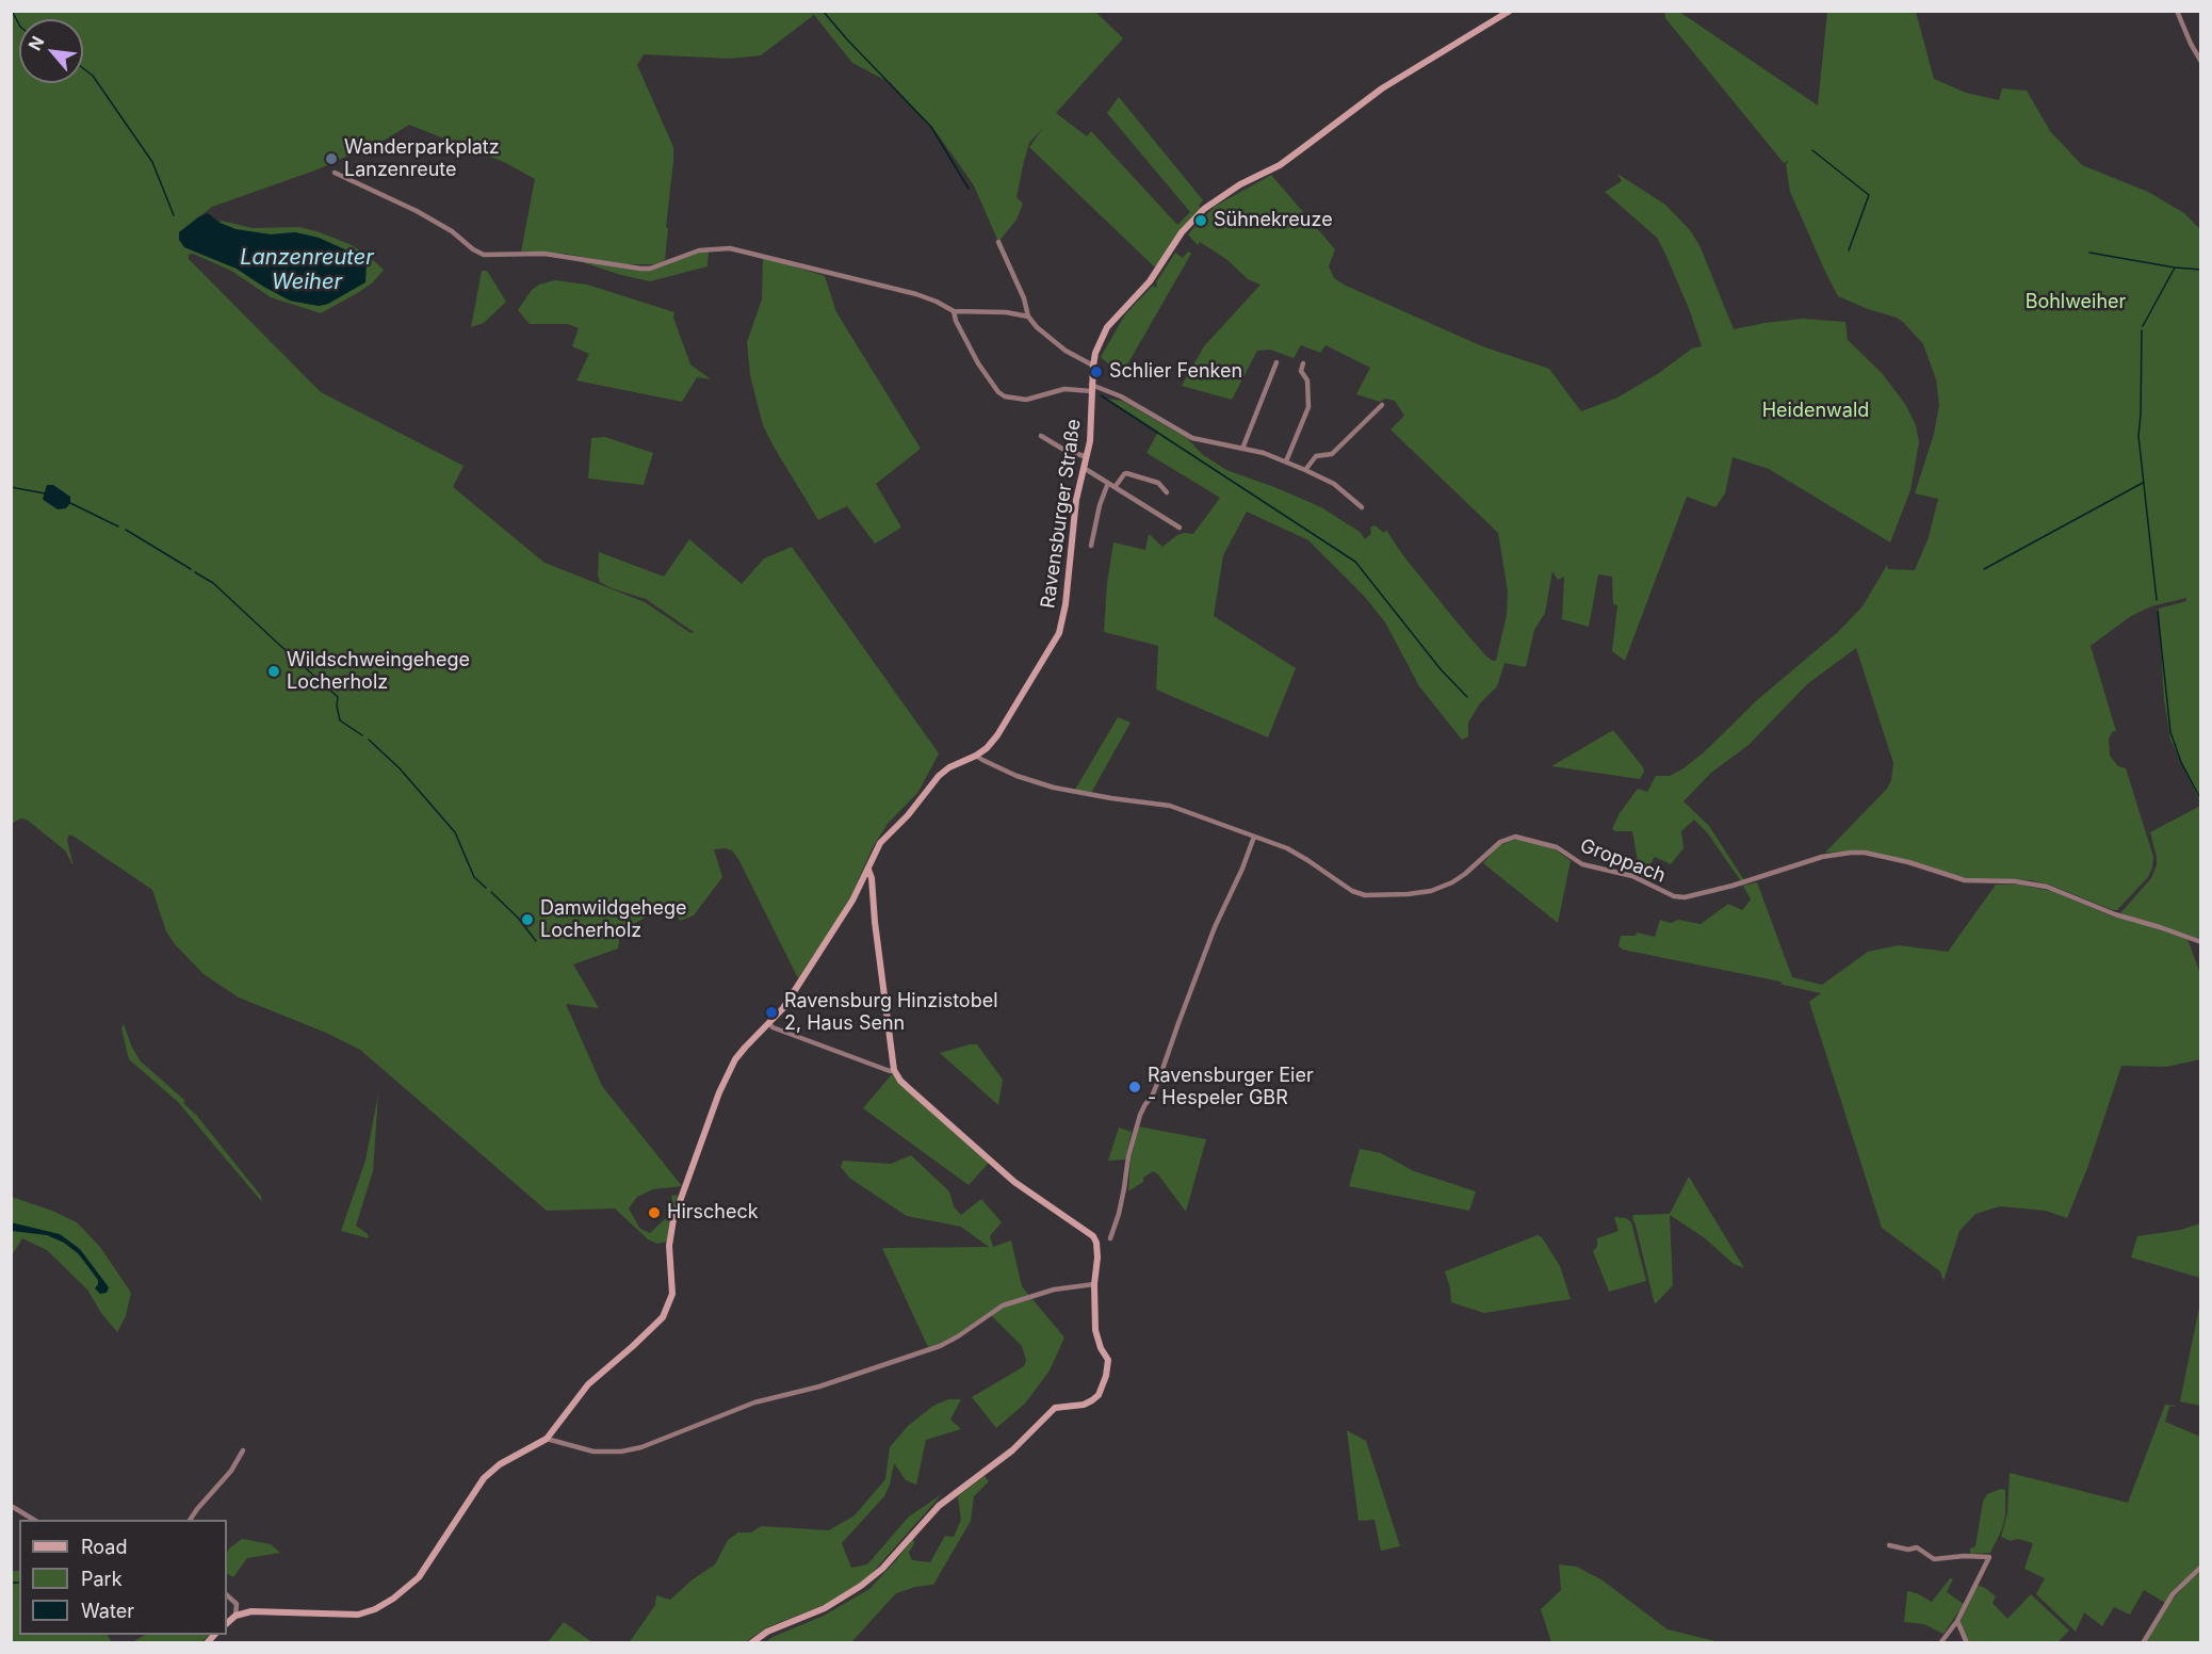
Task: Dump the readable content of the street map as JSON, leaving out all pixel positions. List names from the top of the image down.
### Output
{
  "streets": {
    "main road": ["Ravensburger Straße"],
    "street": ["Groppach"]
  },
  "water": ["Lanzenreuter Weiher"],
  "parks": ["Bohlweiher", "Heidenwald"],
  "places": [
    "Wanderparkplatz Lanzenreute",
    "Sühnekreuze",
    "Schlier Fenken",
    "Wildschweingehege Locherholz",
    "Damwildgehege Locherholz",
    "Ravensburg Hinzistobel 2, Haus Senn",
    "Ravensburger Eier - Hespeler GBR",
    "Hirscheck"
  ],
  "legend": ["Road", "Park", "Water"],
  "north": "top left"
}
